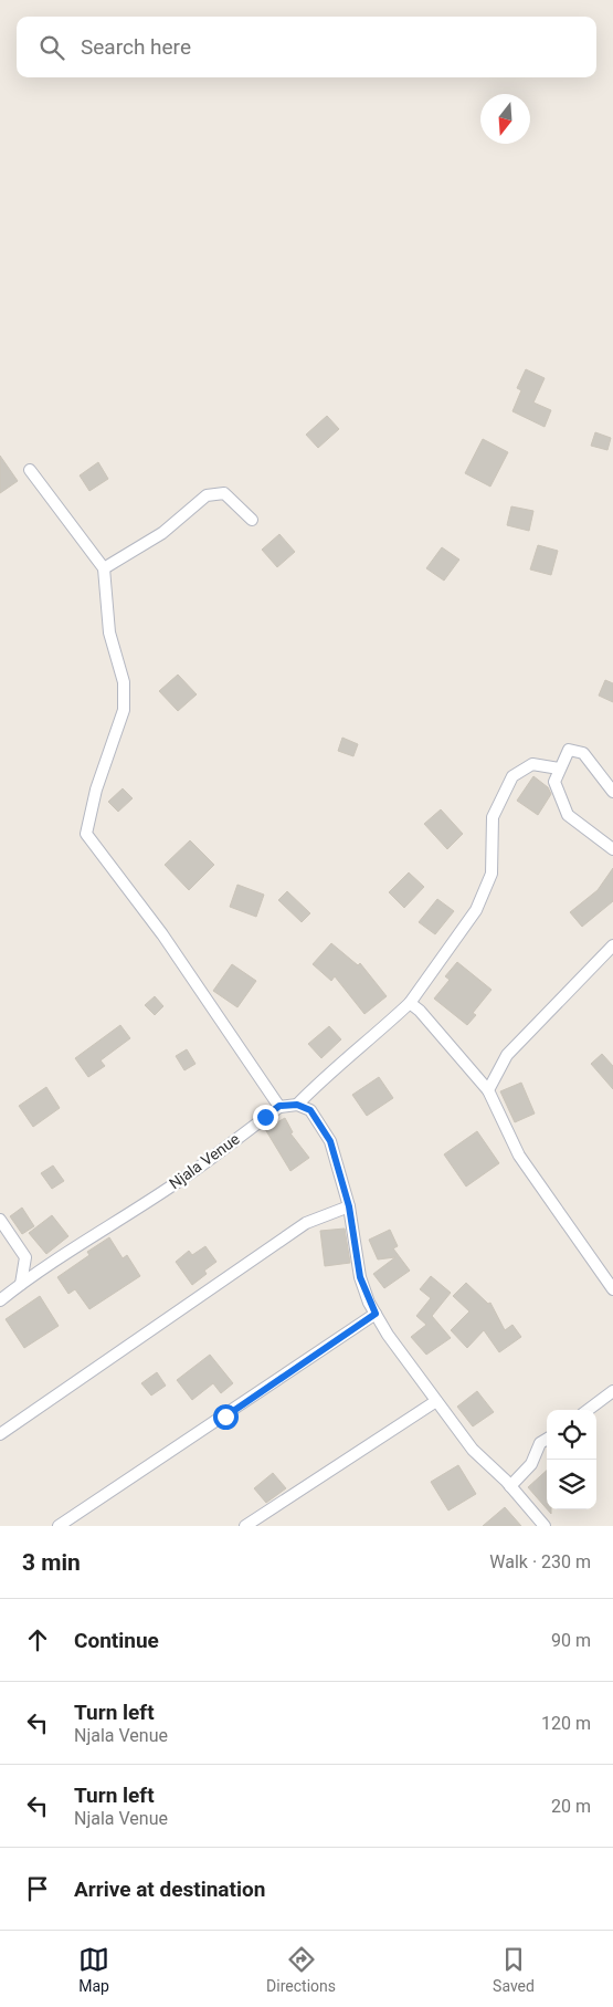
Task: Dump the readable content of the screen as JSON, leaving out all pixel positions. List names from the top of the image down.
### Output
{
  "streets": {
    "street": ["Njala Venue"]
  },
  "north": "bottom",
  "page": {
    "search": "Search here",
    "heading": ["3 min", "Walk · 230 m"],
    "list": [
      ["Continue", "90 m"],
      ["Turn left", "Njala Venue", "120 m"],
      ["Turn left", "Njala Venue", "20 m"],
      "Arrive at destination"
    ],
    "nav": ["Map", "Directions", "Saved"]
  }
}
